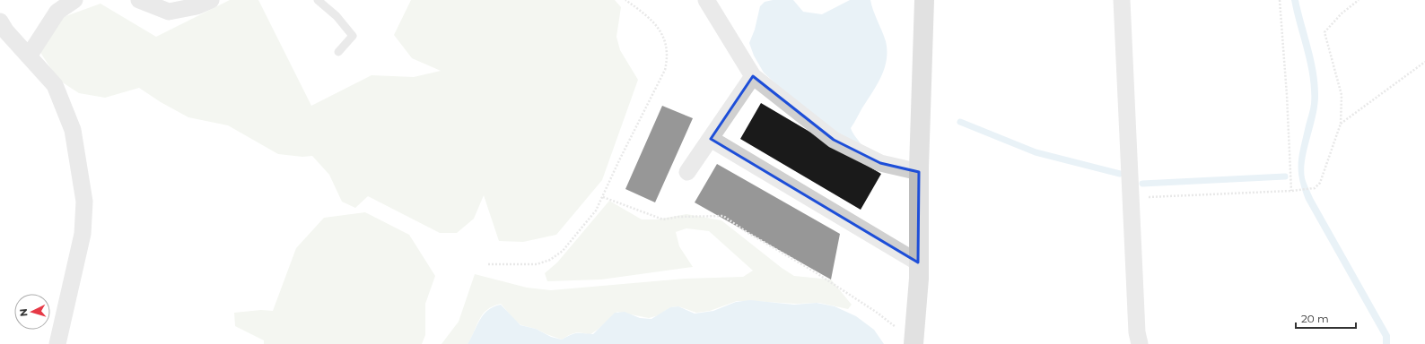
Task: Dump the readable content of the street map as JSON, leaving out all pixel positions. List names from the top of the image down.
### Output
{
  "scale_bar": "20 m",
  "north": "left"
}
